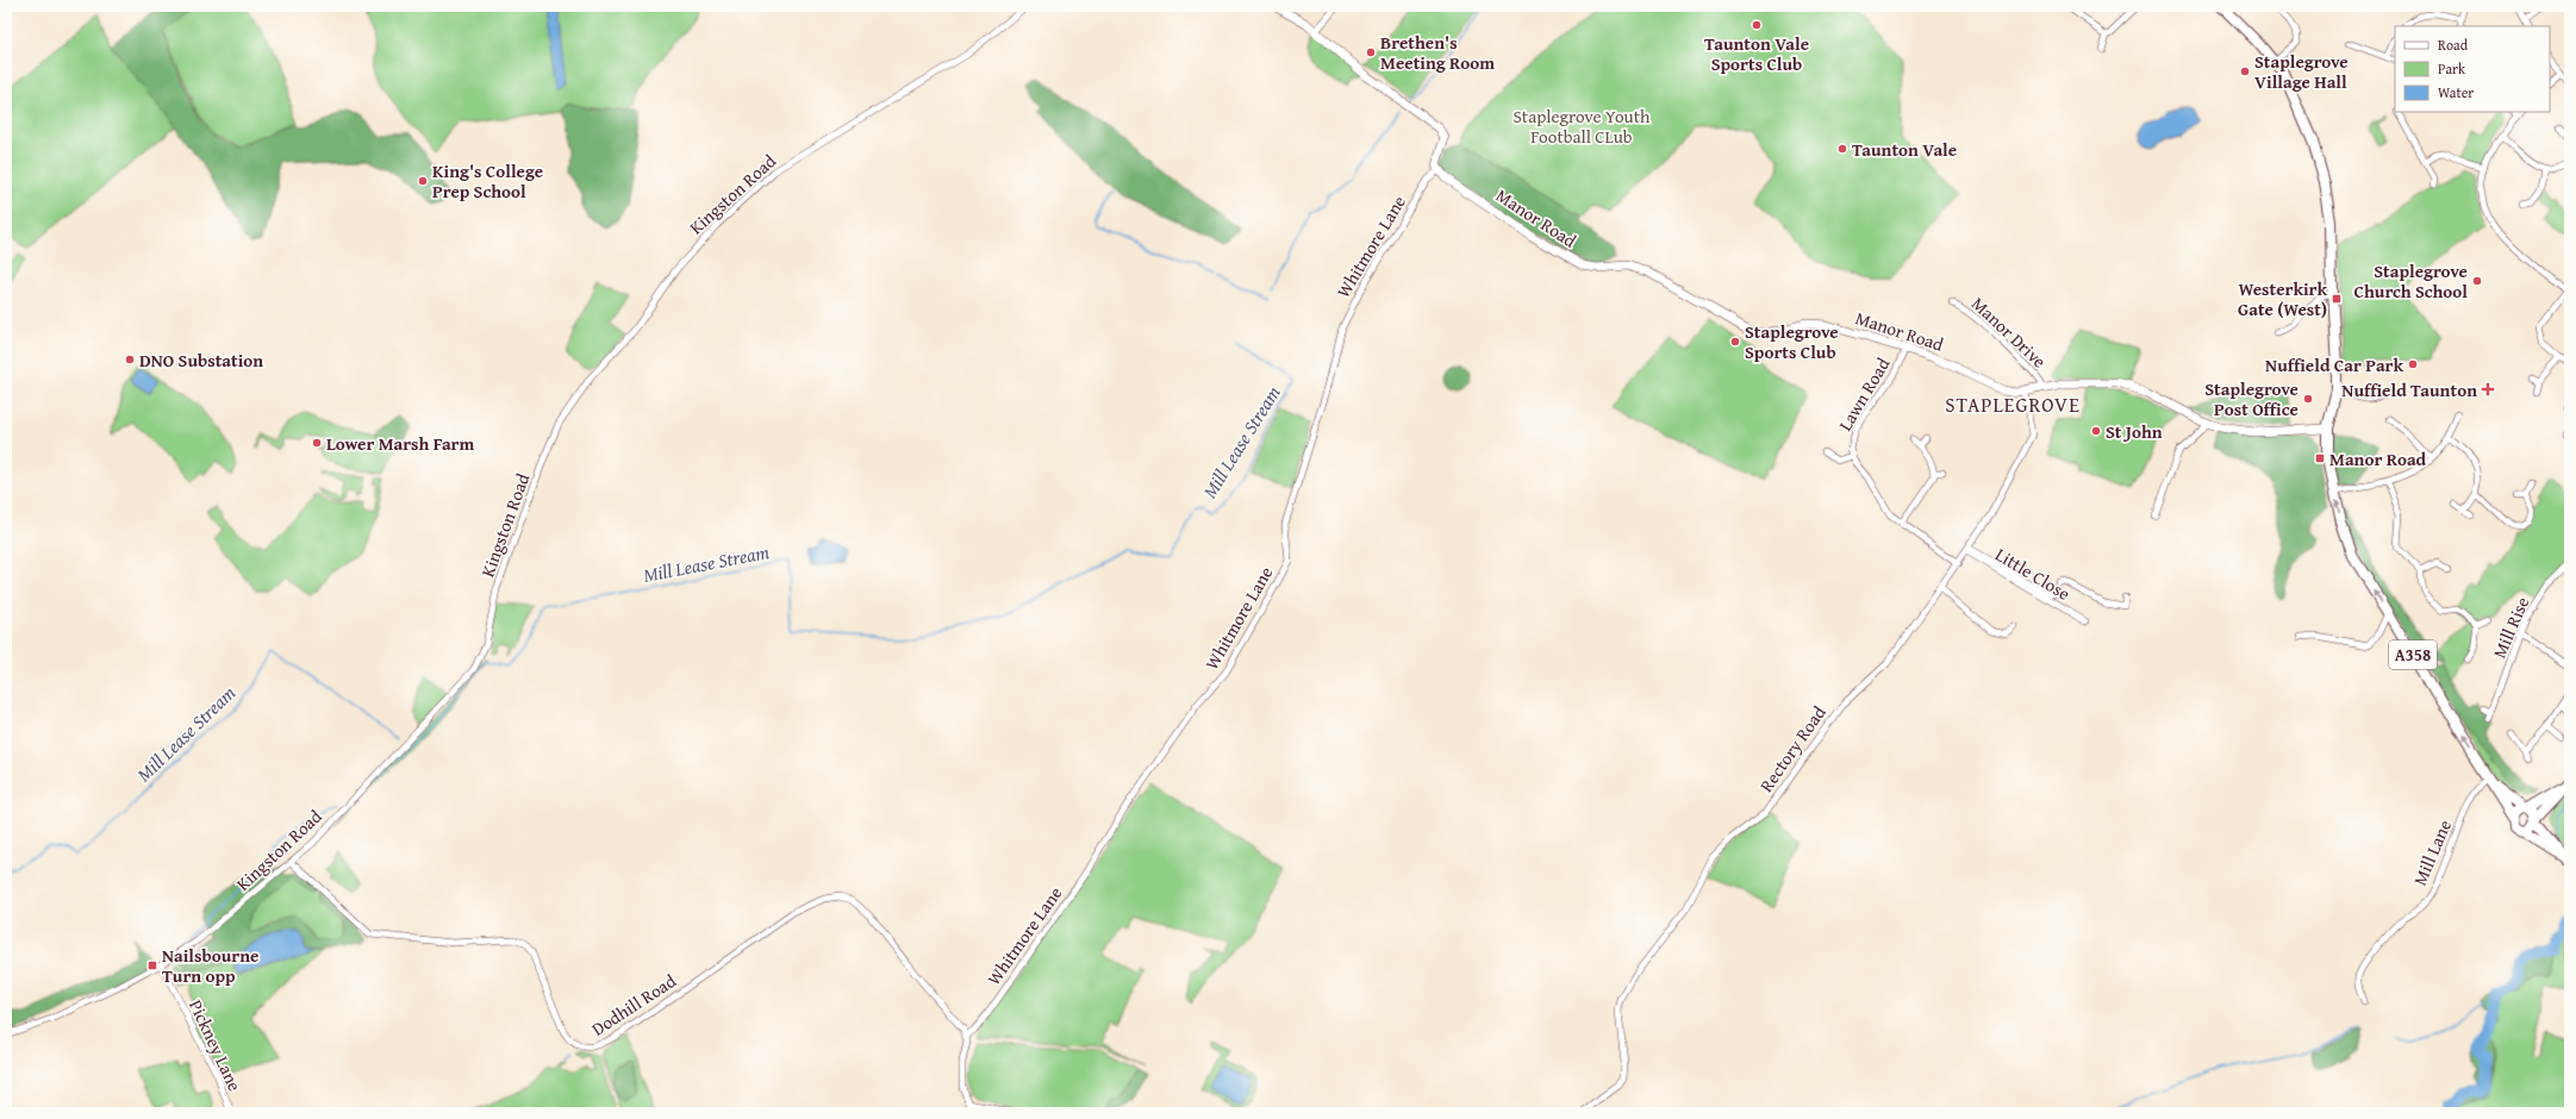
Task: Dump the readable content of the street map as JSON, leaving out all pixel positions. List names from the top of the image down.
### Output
{
  "streets": {
    "main road": ["A358"],
    "street": [
      "Kingston Road",
      "Manor Road",
      "Whitmore Lane",
      "Manor Drive",
      "Lawn Road",
      "Little Close",
      "Mill Rise",
      "Rectory Road",
      "Mill Lane",
      "Dodhill Road",
      "Pickney Lane"
    ]
  },
  "crossings": [
    ["Kingston Road", "Dodhill Road"],
    ["Kingston Road", "Pickney Lane"],
    ["Manor Road", "Whitmore Lane"],
    ["Manor Road", "Manor Drive"],
    ["Manor Road", "Lawn Road"],
    ["Manor Road", "A358"],
    ["Manor Road", "Rectory Road"],
    ["Whitmore Lane", "Dodhill Road"],
    ["Lawn Road", "Rectory Road"],
    ["Little Close", "Rectory Road"],
    ["A358", "Mill Lane"]
  ],
  "districts": ["STAPLEGROVE"],
  "water": ["Mill Lease Stream"],
  "parks": ["Staplegrove Youth Football CLub"],
  "places": {
    "other": [
      "Taunton Vale Sports Club",
      "Brethen's Meeting Room",
      "Staplegrove Village Hall",
      "Taunton Vale",
      "King's College Prep School",
      "Staplegrove Church School",
      "Staplegrove Sports Club",
      "DNO Substation",
      "Nuffield Car Park",
      "Staplegrove Post Office",
      "St John",
      "Lower Marsh Farm"
    ],
    "transit": ["Westerkirk Gate (West)", "Manor Road", "Nailsbourne Turn opp"],
    "health": ["Nuffield Taunton"]
  },
  "legend": ["Road", "Park", "Water"]
}
